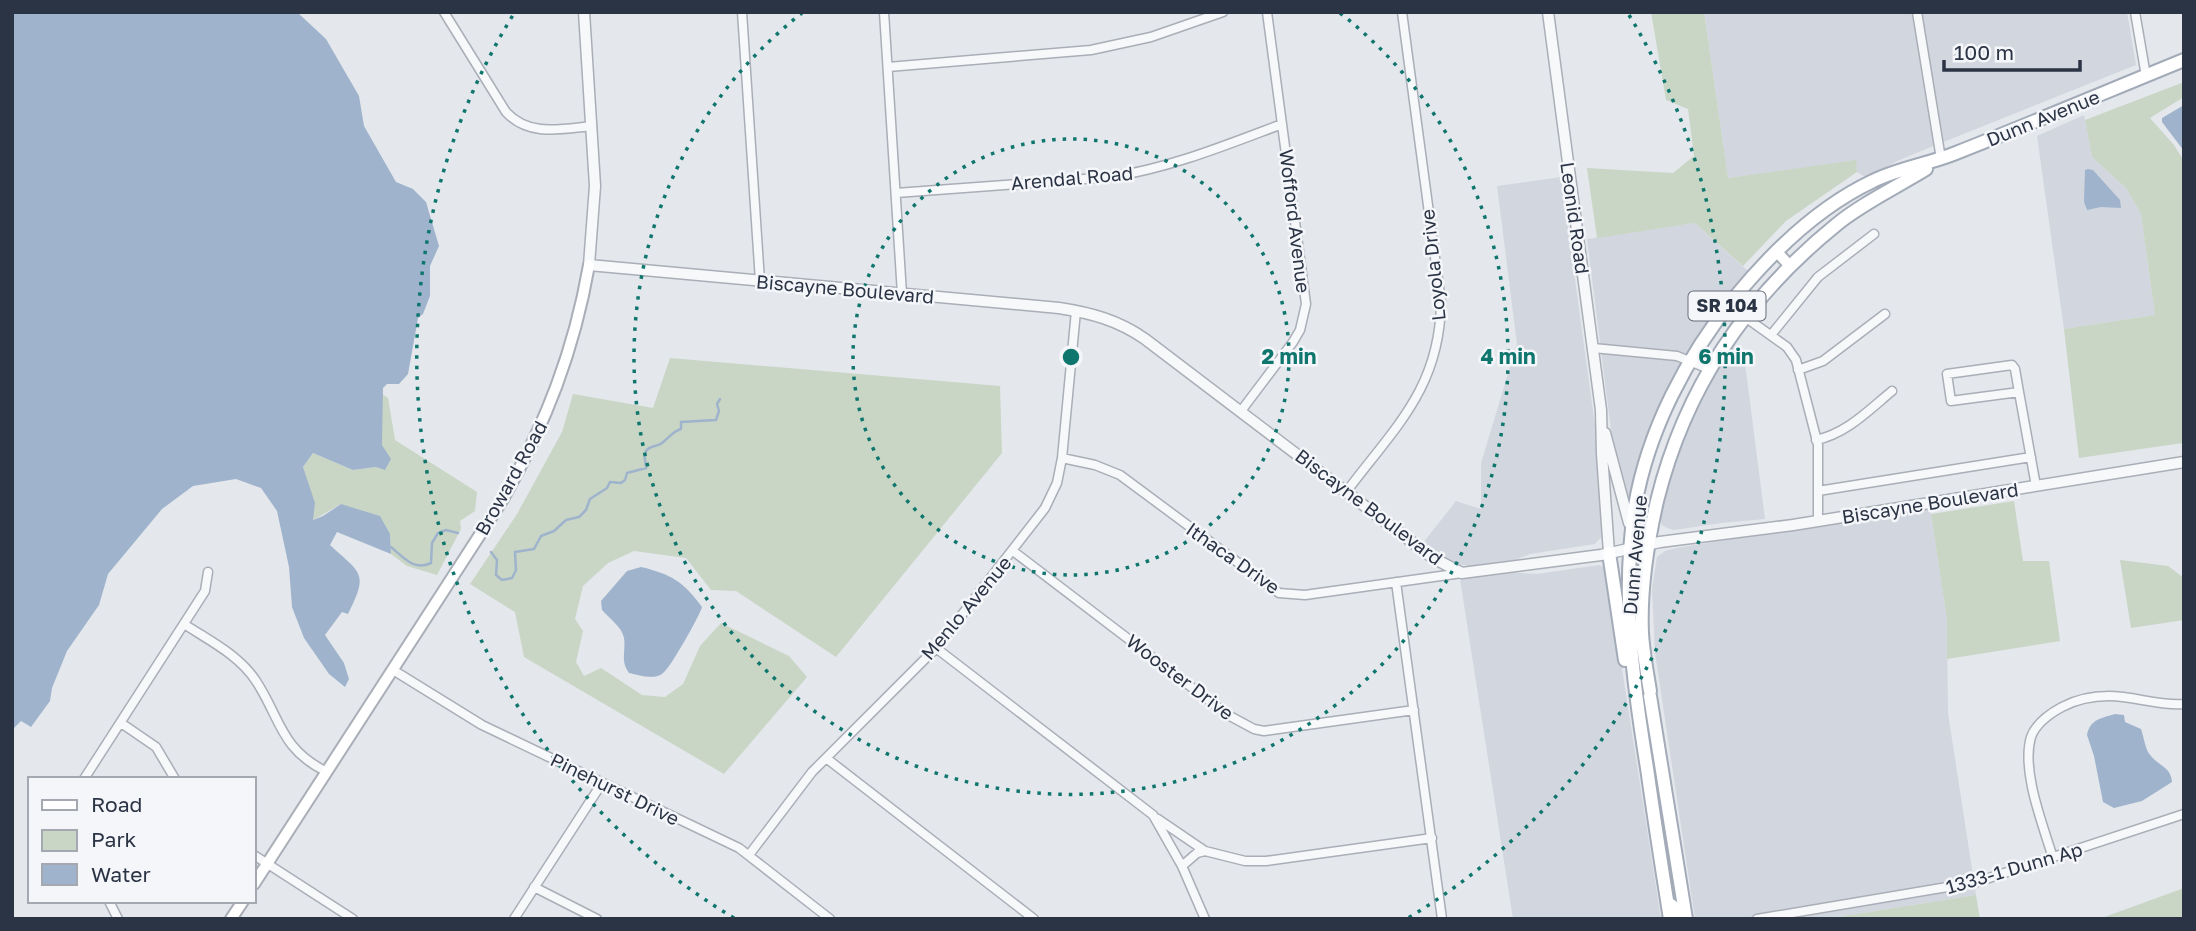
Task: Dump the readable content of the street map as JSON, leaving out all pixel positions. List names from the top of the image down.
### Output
{
  "streets": {
    "main road": ["Dunn Avenue", "SR 104", "Broward Road"],
    "street": [
      "Arendal Road",
      "Leonid Road",
      "Wofford Avenue",
      "Loyola Drive",
      "Biscayne Boulevard",
      "Ithaca Drive",
      "Menlo Avenue",
      "Wooster Drive",
      "Pinehurst Drive",
      "1333-1 Dunn Ap"
    ]
  },
  "crossings": [
    ["Dunn Avenue", "Leonid Road"],
    ["Dunn Avenue", "Biscayne Boulevard"],
    ["Arendal Road", "Wofford Avenue"],
    ["Leonid Road", "Biscayne Boulevard"],
    ["Wofford Avenue", "Biscayne Boulevard"],
    ["Loyola Drive", "Biscayne Boulevard"],
    ["Biscayne Boulevard", "Broward Road"],
    ["Biscayne Boulevard", "Ithaca Drive"],
    ["Biscayne Boulevard", "Menlo Avenue"],
    ["Broward Road", "Pinehurst Drive"],
    ["Ithaca Drive", "Menlo Avenue"],
    ["Menlo Avenue", "Wooster Drive"],
    ["Menlo Avenue", "Pinehurst Drive"]
  ],
  "legend": ["Road", "Park", "Water"],
  "scale_bar": "100 m",
  "rings": ["2 min", "4 min", "6 min"]
}
